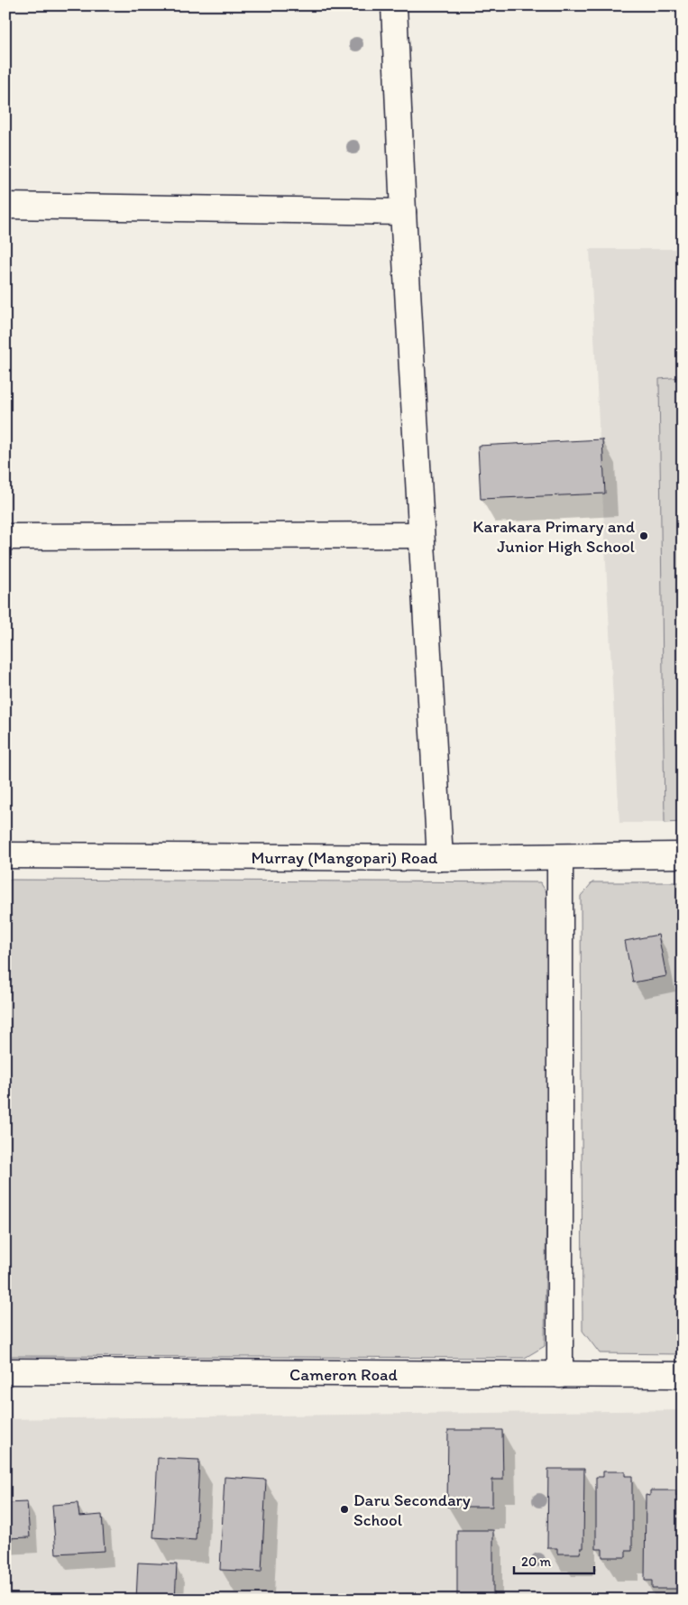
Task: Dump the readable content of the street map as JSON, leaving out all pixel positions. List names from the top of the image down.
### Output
{
  "streets": {
    "street": ["Murray (Mangopari) Road", "Cameron Road"]
  },
  "places": ["Karakara Primary and Junior High School", "Daru Secondary School"],
  "scale_bar": "20 m"
}
